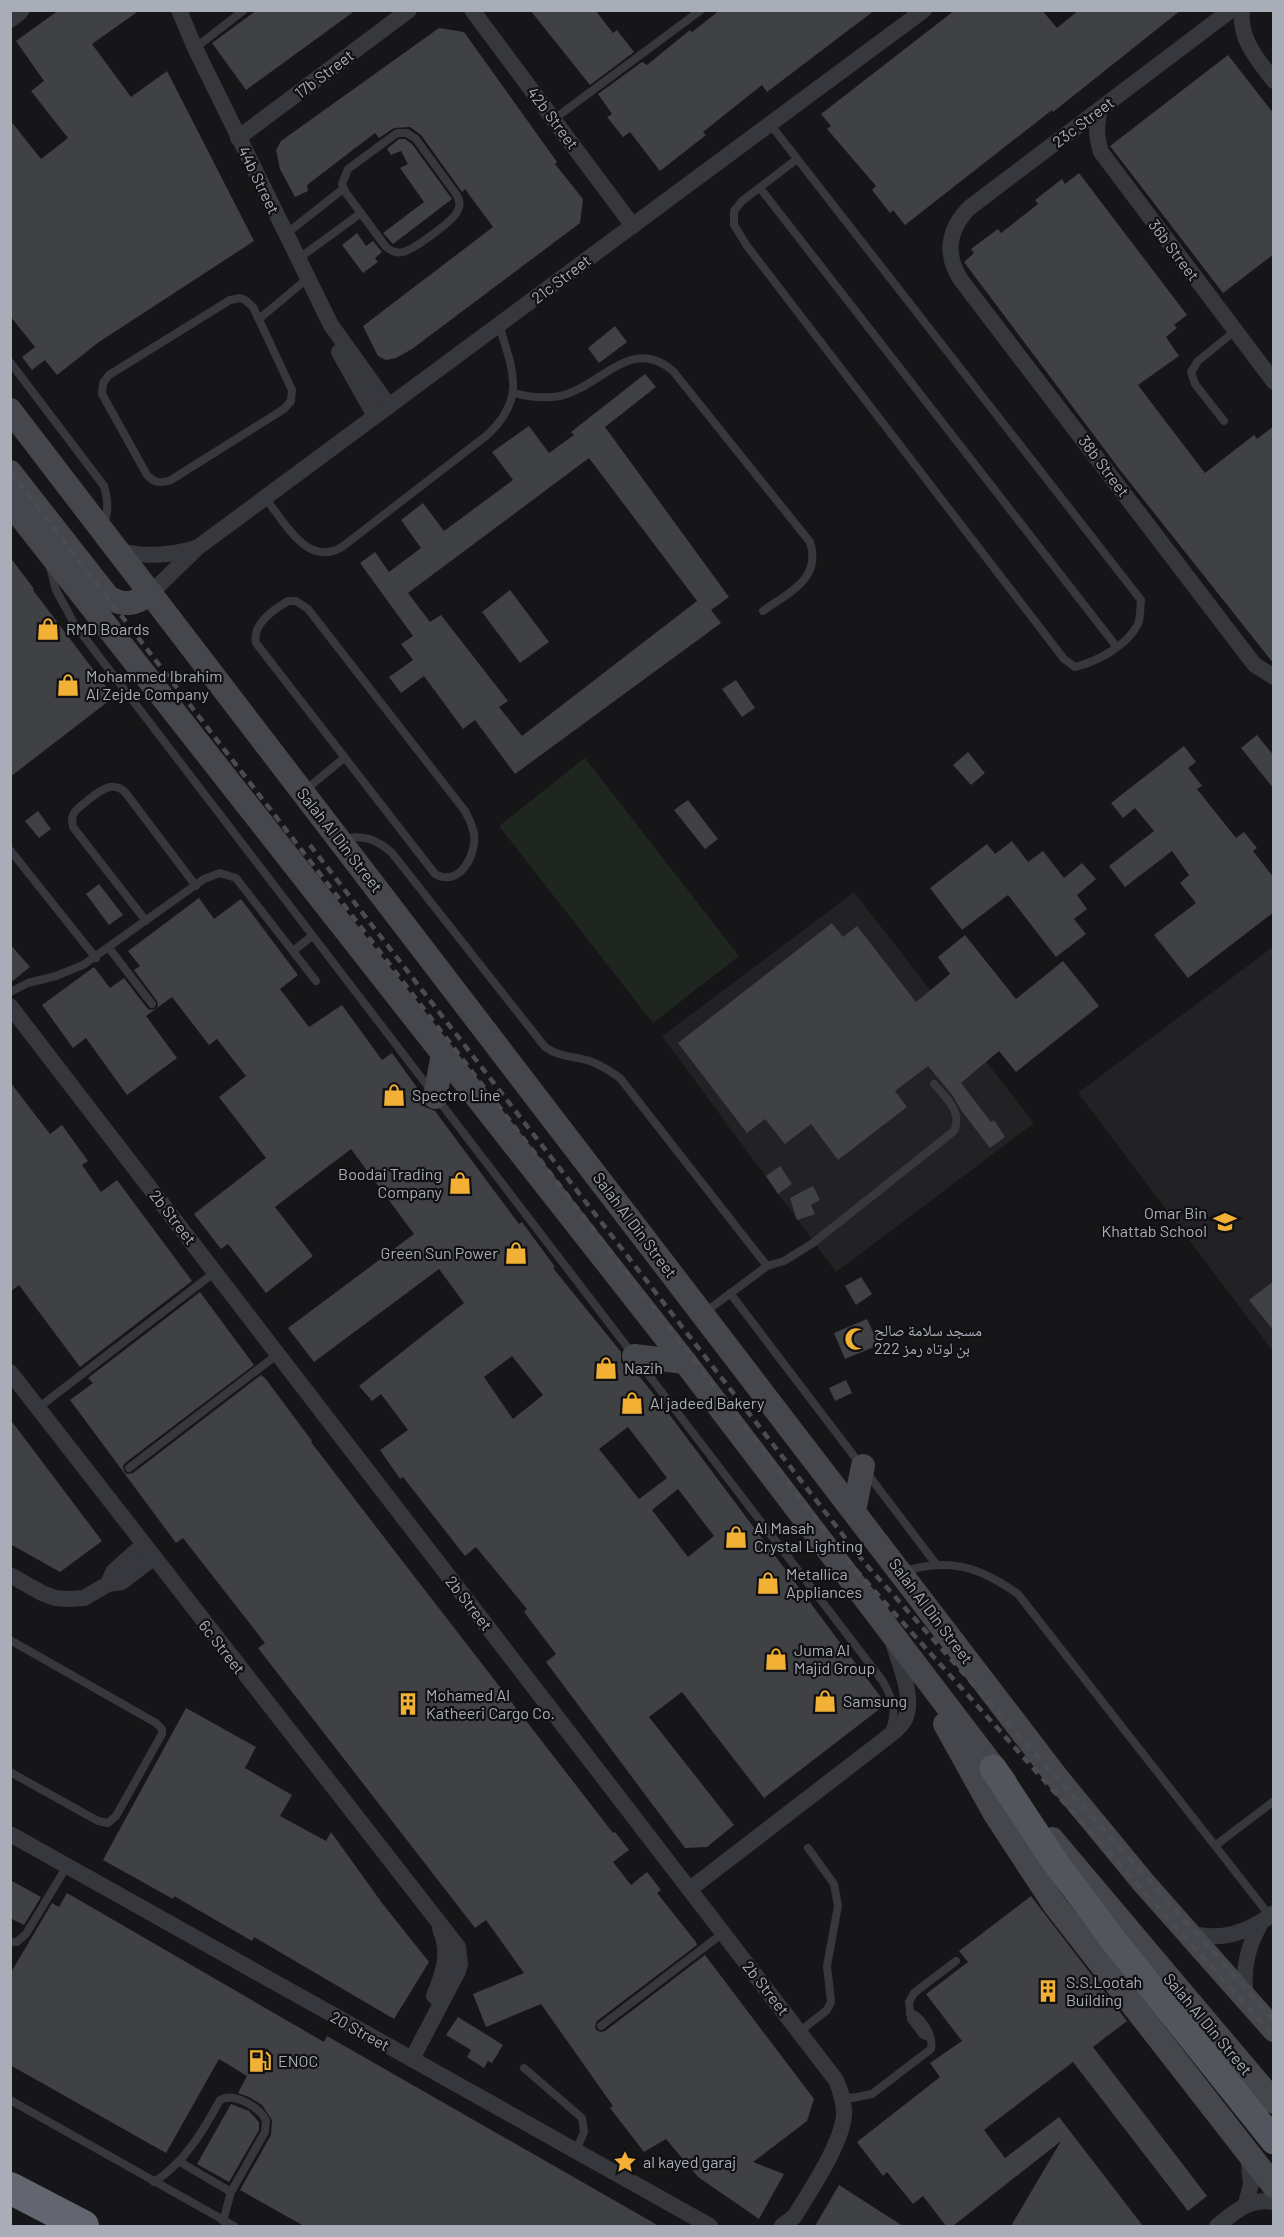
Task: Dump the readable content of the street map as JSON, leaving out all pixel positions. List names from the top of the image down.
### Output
{
  "streets": {
    "main road": ["Salah Al Din Street"],
    "street": [
      "17b Street",
      "42b Street",
      "23c Street",
      "44b Street",
      "36b Street",
      "21c Street",
      "38b Street",
      "2b Street",
      "6c Street",
      "20 Street"
    ]
  },
  "crossings": [
    ["17b Street", "44b Street"],
    ["42b Street", "21c Street"],
    ["23c Street", "36b Street"],
    ["23c Street", "38b Street"],
    ["44b Street", "21c Street"],
    ["21c Street", "Salah Al Din Street"],
    ["6c Street", "20 Street"]
  ],
  "places": {
    "shop": [
      "RMD Boards",
      "Mohammed Ibrahim Al Zejde Company",
      "Spectro Line",
      "Boodai Trading Company",
      "Green Sun Power",
      "Nazih",
      "Al jadeed Bakery",
      "Al Masah Crystal Lighting",
      "Metallica Appliances",
      "Juma Al Majid Group",
      "Samsung"
    ],
    "school or university": ["Omar Bin Khattab School"],
    "mosque": ["مسجد سلامة صالح بن لوتاه رمز 222"],
    "building": ["Mohamed Al Katheeri Cargo Co.", "S.S.Lootah Building"],
    "fuel station": ["ENOC"],
    "place": ["al kayed garaj"]
  }
}
